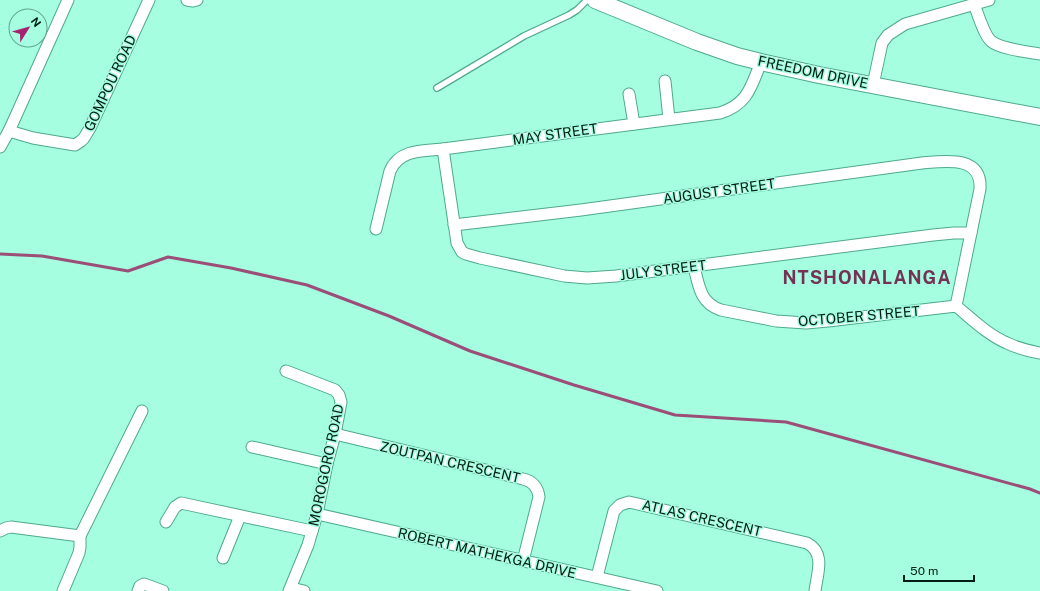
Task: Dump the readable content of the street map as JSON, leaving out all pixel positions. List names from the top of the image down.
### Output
{
  "streets": {
    "street": [
      "FREEDOM DRIVE",
      "GOMPOU ROAD",
      "MAY STREET",
      "AUGUST STREET",
      "JULY STREET",
      "OCTOBER STREET",
      "ZOUTPAN CRESCENT",
      "MOROGORO ROAD",
      "ATLAS CRESCENT",
      "ROBERT MATHEKGA DRIVE"
    ]
  },
  "crossings": [
    ["FREEDOM DRIVE", "MAY STREET"],
    ["MAY STREET", "JULY STREET"],
    ["AUGUST STREET", "JULY STREET"],
    ["JULY STREET", "OCTOBER STREET"],
    ["ZOUTPAN CRESCENT", "MOROGORO ROAD"],
    ["ZOUTPAN CRESCENT", "ROBERT MATHEKGA DRIVE"],
    ["MOROGORO ROAD", "ROBERT MATHEKGA DRIVE"],
    ["ATLAS CRESCENT", "ROBERT MATHEKGA DRIVE"]
  ],
  "districts": ["NTSHONALANGA"],
  "scale_bar": "50 m",
  "north": "top right"
}
